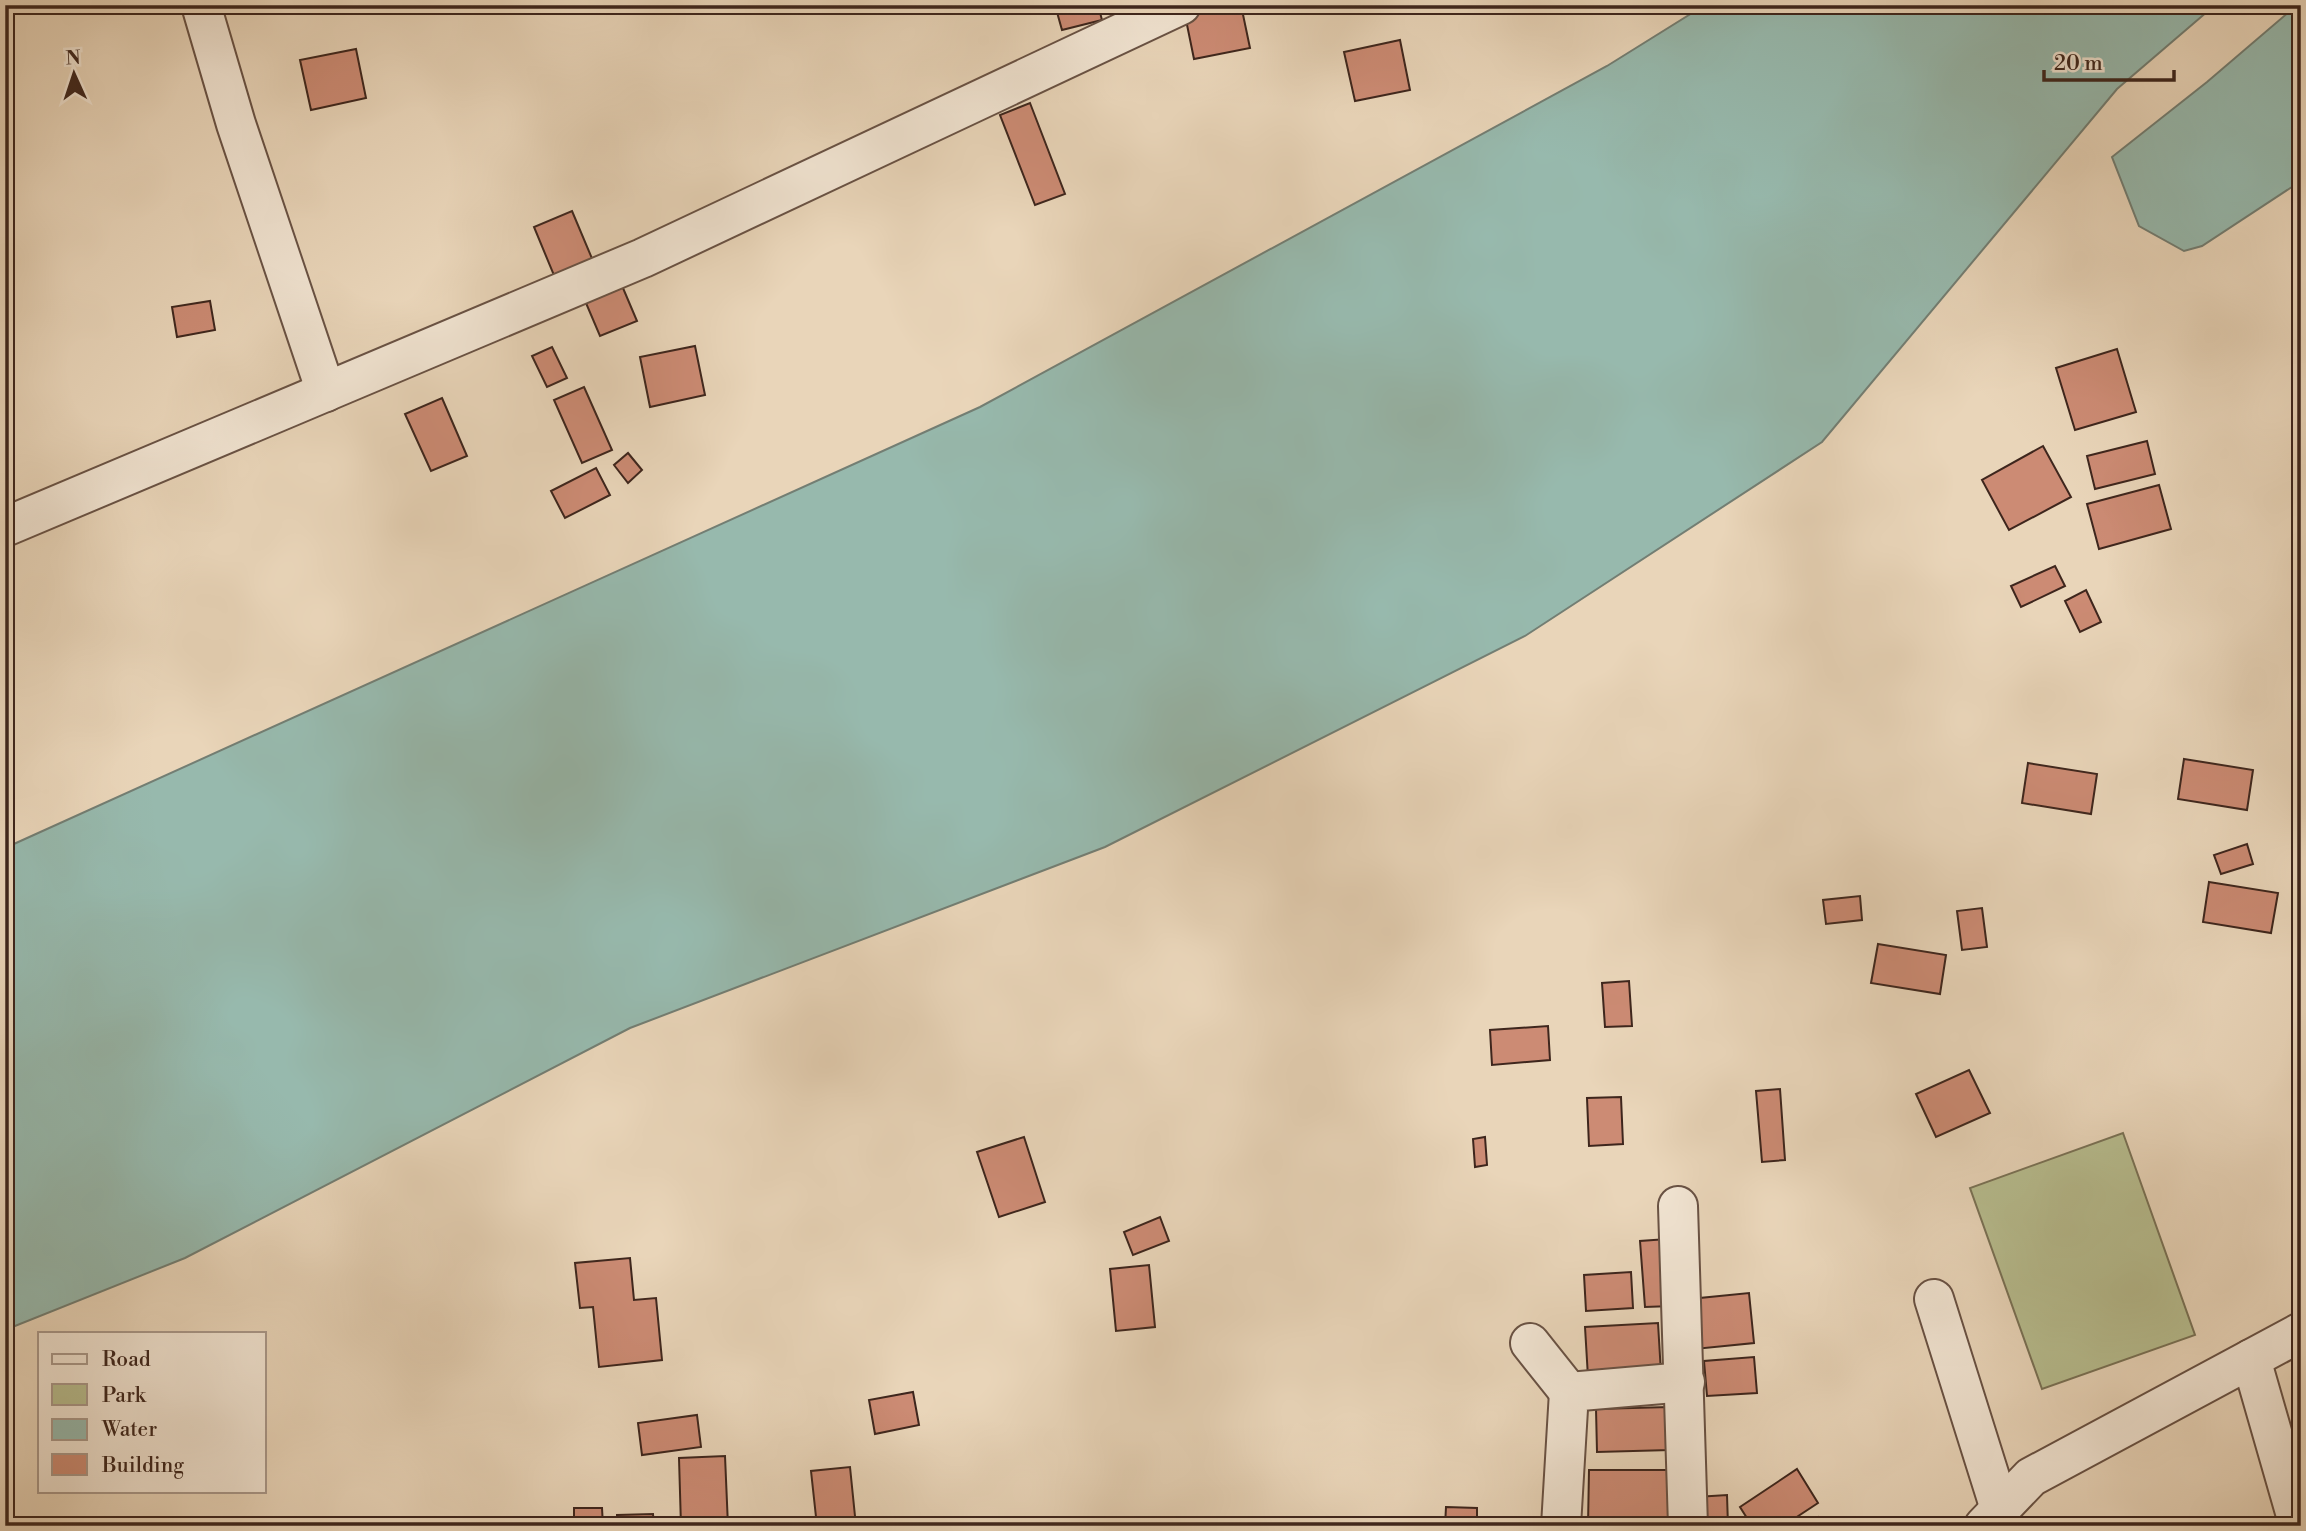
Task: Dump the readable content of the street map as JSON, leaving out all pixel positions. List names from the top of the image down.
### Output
{
  "legend": [
    "Road",
    "Park",
    "Water",
    "Building"
  ],
  "scale_bar": "20 m",
  "north": "top"
}
